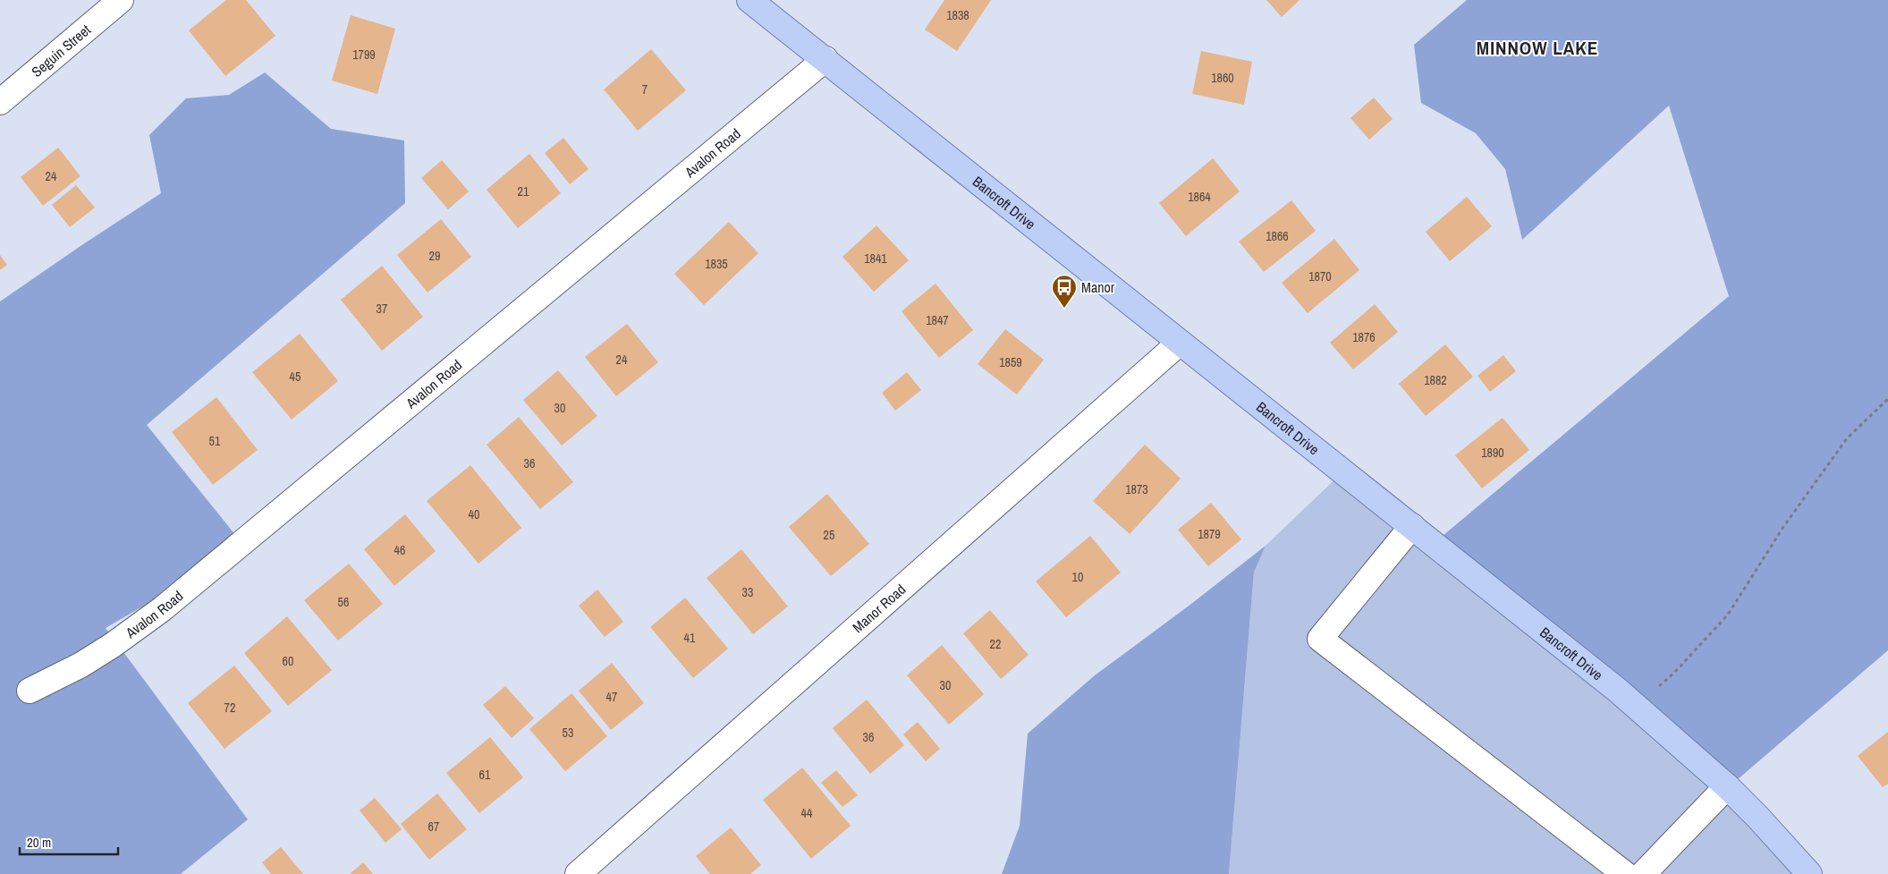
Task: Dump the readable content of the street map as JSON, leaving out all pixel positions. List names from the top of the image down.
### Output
{
  "streets": {
    "main road": ["Bancroft Drive"],
    "street": ["Seguin Street", "Avalon Road", "Manor Road"]
  },
  "crossings": [
    ["Avalon Road", "Bancroft Drive"],
    ["Bancroft Drive", "Manor Road"]
  ],
  "districts": ["MINNOW LAKE"],
  "places": {
    "bus stop": ["Manor"]
  },
  "house_numbers": [
    "1838",
    "1799",
    "1860",
    "7",
    "24",
    "21",
    "1864",
    "1866",
    "29",
    "1841",
    "1835",
    "1870",
    "37",
    "1847",
    "1876",
    "24",
    "1859",
    "45",
    "1882",
    "30",
    "51",
    "1890",
    "36",
    "1873",
    "40",
    "1879",
    "25",
    "46",
    "10",
    "33",
    "56",
    "41",
    "22",
    "60",
    "30",
    "47",
    "72",
    "53",
    "36",
    "61",
    "44",
    "67"
  ],
  "scale_bar": "20 m"
}
